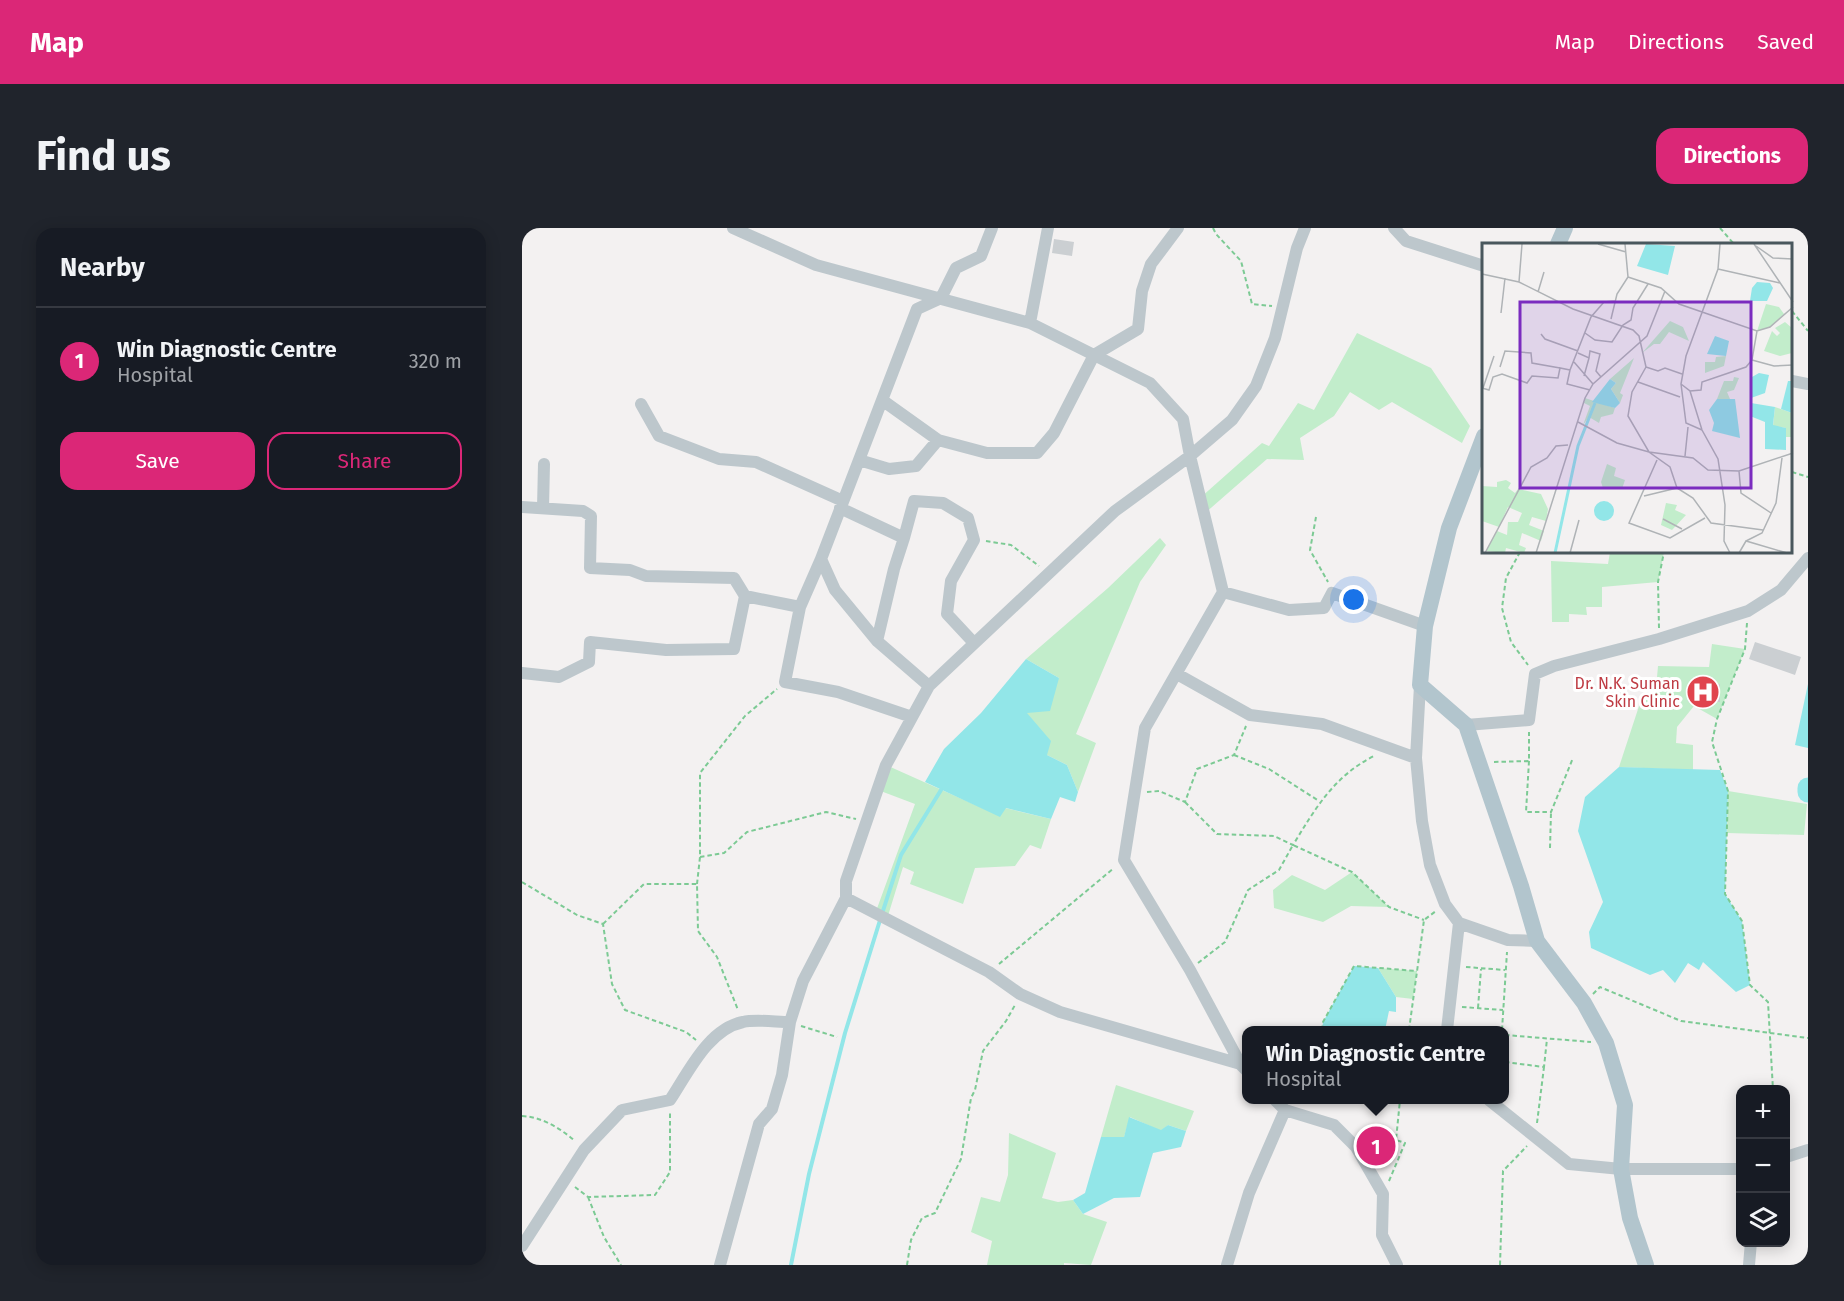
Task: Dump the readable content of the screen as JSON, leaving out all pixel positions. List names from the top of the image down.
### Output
{
  "places": {
    "hospital": ["Dr. N.K. Suman Skin Clinic"]
  },
  "page": {
    "header": "Map",
    "nav": ["Map", "Directions", "Saved"],
    "buttons": [
      "Directions",
      ["Save", "Share"]
    ],
    "title": "Find us",
    "heading": "Nearby",
    "list": [
      {
        "mark": "1",
        "name": "Win Diagnostic Centre",
        "note": "Hospital",
        "value": "320 m"
      }
    ],
    "popup": ["Win Diagnostic Centre", "Hospital"],
    "map_buttons": ["+", "−"],
    "pins": "1"
  }
}
